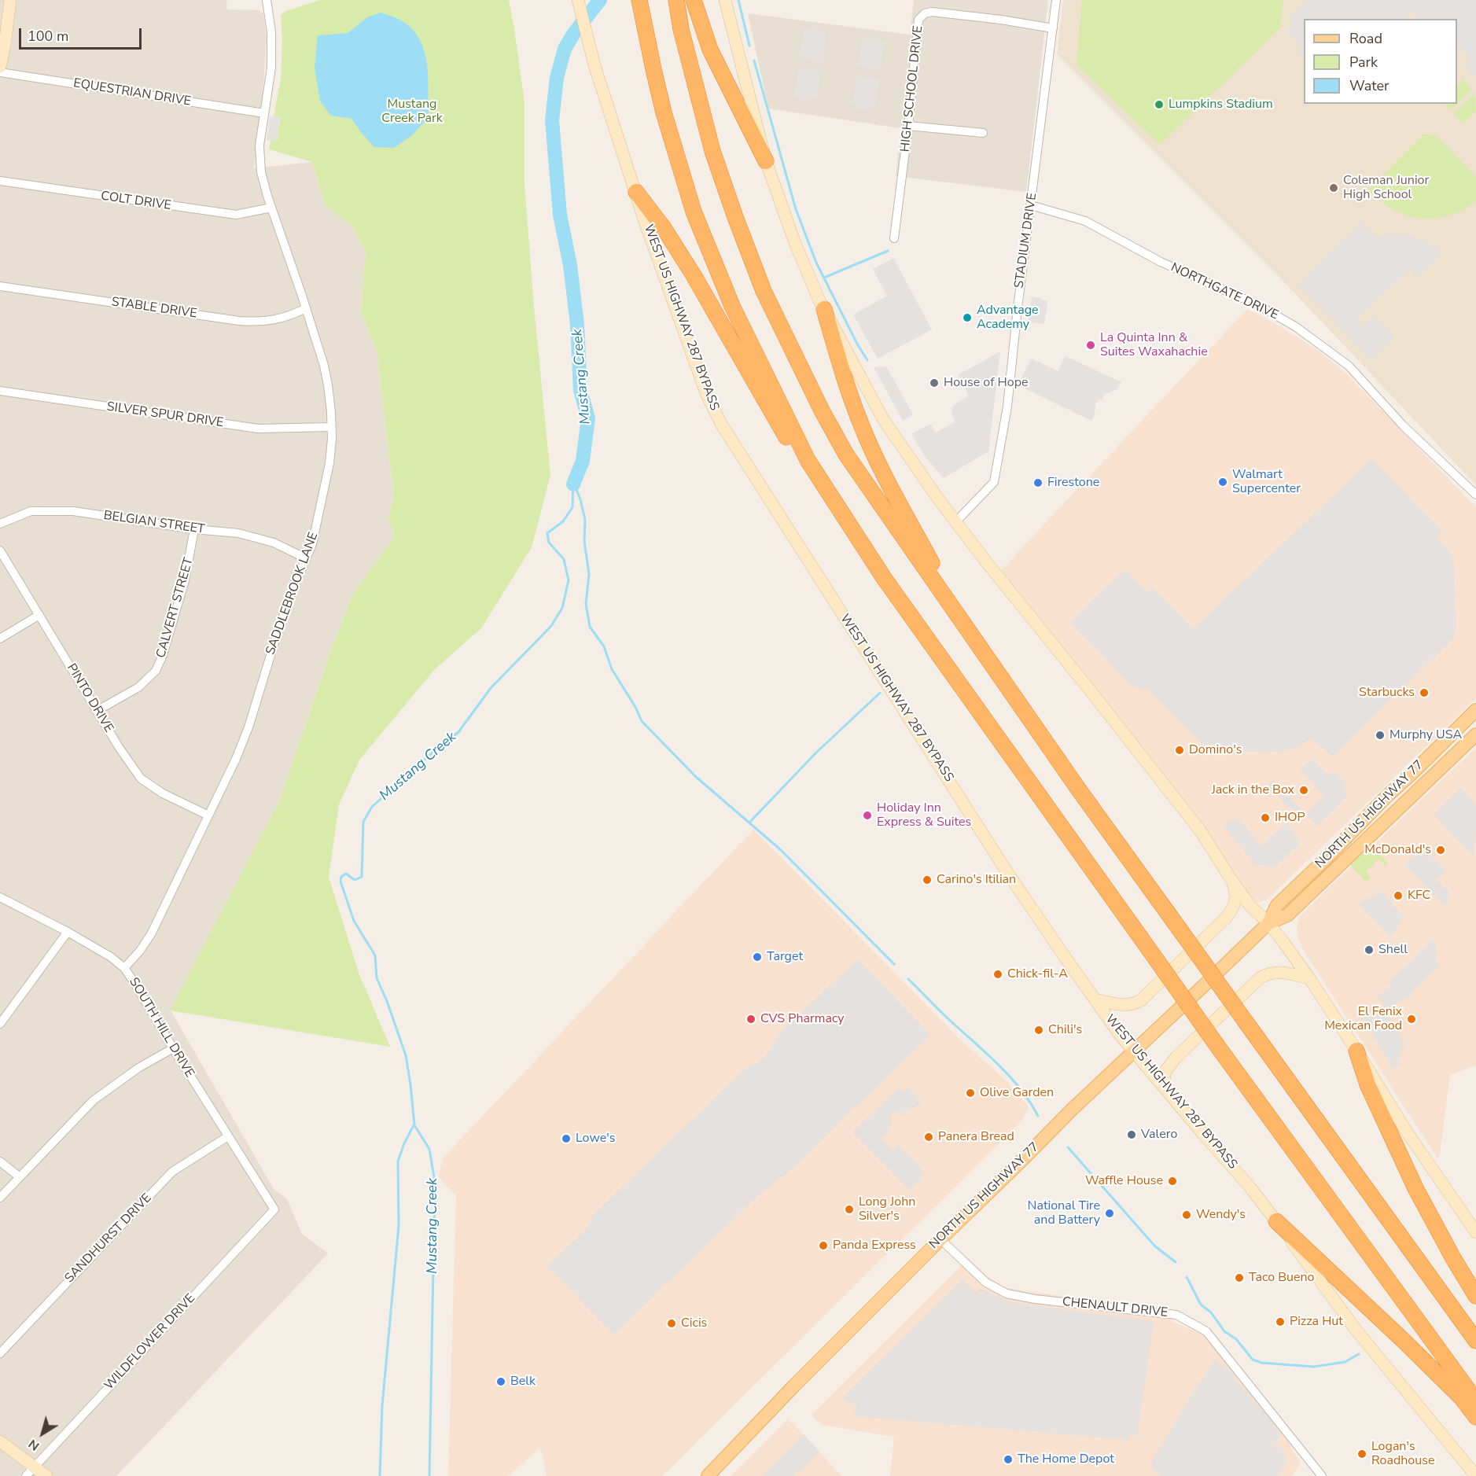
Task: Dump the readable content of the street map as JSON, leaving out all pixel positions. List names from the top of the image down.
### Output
{
  "streets": {
    "main road": ["WEST US HIGHWAY 287 BYPASS", "NORTH US HIGHWAY 77"],
    "street": [
      "HIGH SCHOOL DRIVE",
      "EQUESTRIAN DRIVE",
      "COLT DRIVE",
      "STADIUM DRIVE",
      "NORTHGATE DRIVE",
      "STABLE DRIVE",
      "SILVER SPUR DRIVE",
      "BELGIAN STREET",
      "SADDLEBROOK LANE",
      "CALVERT STREET",
      "PINTO DRIVE",
      "SOUTH HILL DRIVE",
      "SANDHURST DRIVE",
      "CHENAULT DRIVE",
      "WILDFLOWER DRIVE"
    ]
  },
  "crossings": [
    ["HIGH SCHOOL DRIVE", "STADIUM DRIVE"],
    ["EQUESTRIAN DRIVE", "SADDLEBROOK LANE"],
    ["COLT DRIVE", "SADDLEBROOK LANE"],
    ["STADIUM DRIVE", "NORTHGATE DRIVE"],
    ["STABLE DRIVE", "SADDLEBROOK LANE"],
    ["WEST US HIGHWAY 287 BYPASS", "NORTH US HIGHWAY 77"],
    ["SILVER SPUR DRIVE", "SADDLEBROOK LANE"],
    ["BELGIAN STREET", "SADDLEBROOK LANE"],
    ["BELGIAN STREET", "CALVERT STREET"],
    ["SADDLEBROOK LANE", "PINTO DRIVE"],
    ["SADDLEBROOK LANE", "SOUTH HILL DRIVE"],
    ["CALVERT STREET", "PINTO DRIVE"],
    ["NORTH US HIGHWAY 77", "CHENAULT DRIVE"],
    ["SOUTH HILL DRIVE", "SANDHURST DRIVE"],
    ["SOUTH HILL DRIVE", "WILDFLOWER DRIVE"]
  ],
  "water": ["Mustang Creek"],
  "parks": ["Mustang Creek Park"],
  "places": [
    "Lumpkins Stadium",
    "Coleman Junior High School",
    "Advantage Academy",
    "La Quinta Inn & Suites Waxahachie",
    "House of Hope",
    "Walmart Supercenter",
    "Firestone",
    "Starbucks",
    "Murphy USA",
    "Domino's",
    "Jack in the Box",
    "Holiday Inn Express & Suites",
    "IHOP",
    "McDonald's",
    "Carino's Itilian",
    "KFC",
    "Shell",
    "Target",
    "Chick-fil-A",
    "CVS Pharmacy",
    "El Fenix Mexican Food",
    "Chili's",
    "Olive Garden",
    "Valero",
    "Panera Bread",
    "Lowe's",
    "Waffle House",
    "Long John Silver's",
    "National Tire and Battery",
    "Wendy's",
    "Panda Express",
    "Taco Bueno",
    "Pizza Hut",
    "Cicis",
    "Belk",
    "Logan's Roadhouse",
    "The Home Depot"
  ],
  "legend": ["Road", "Park", "Water"],
  "scale_bar": "100 m",
  "north": "bottom left"
}
